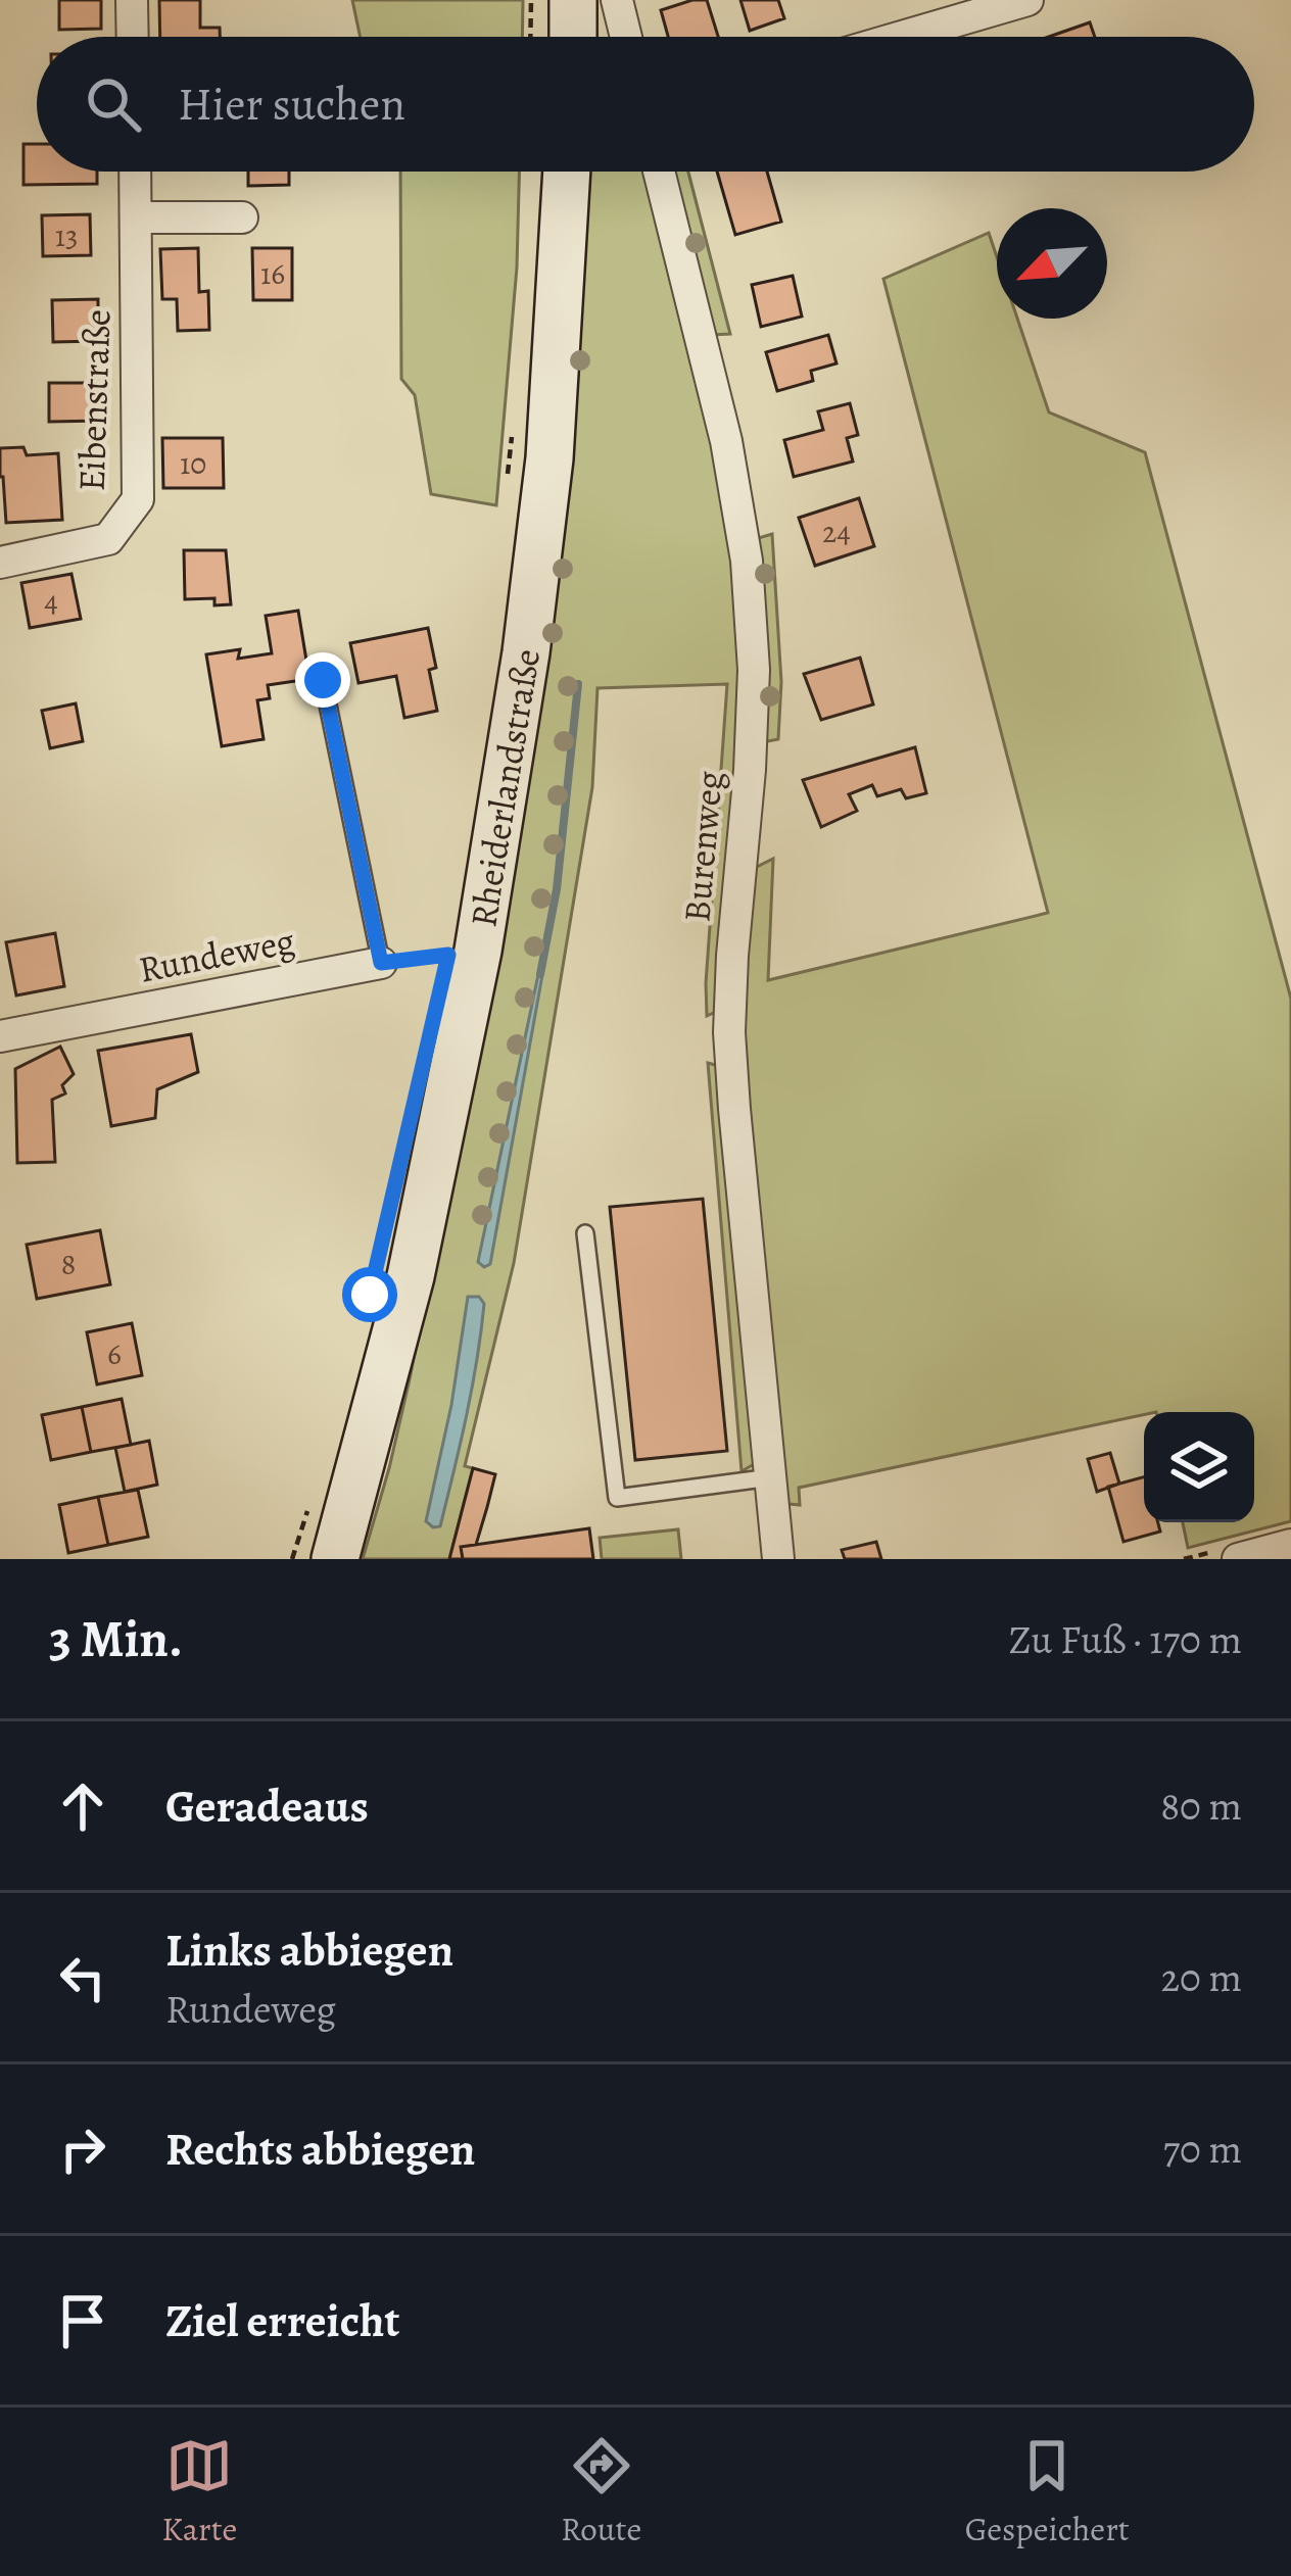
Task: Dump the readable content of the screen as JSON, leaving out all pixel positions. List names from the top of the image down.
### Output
{
  "streets": {
    "main road": ["Rheiderlandstraße"],
    "street": ["Eibenstraße", "Burenweg", "Rundeweg"]
  },
  "house_numbers": [
    "13",
    "16",
    "10",
    "24",
    "4",
    "8",
    "6"
  ],
  "north": "bottom left",
  "page": {
    "search": "Hier suchen",
    "heading": ["3 Min.", "Zu Fuß · 170 m"],
    "list": [
      ["Geradeaus", "80 m"],
      ["Links abbiegen", "Rundeweg", "20 m"],
      ["Rechts abbiegen", "70 m"],
      "Ziel erreicht"
    ],
    "nav": ["Karte", "Route", "Gespeichert"]
  }
}
